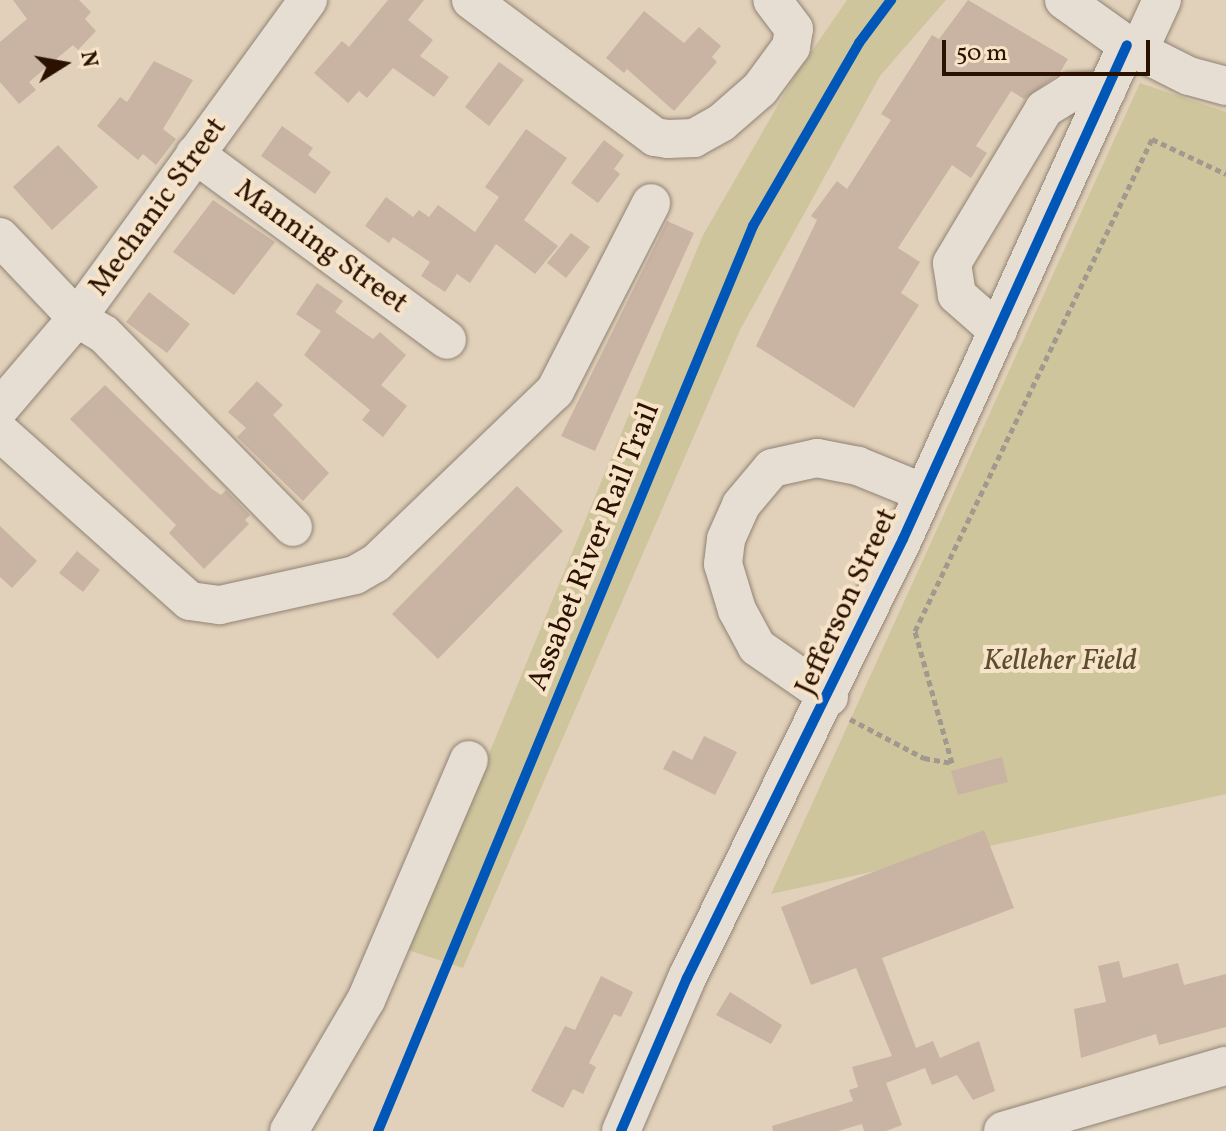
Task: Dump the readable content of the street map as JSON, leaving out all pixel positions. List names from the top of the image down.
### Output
{
  "streets": {
    "street": ["Mechanic Street", "Manning Street", "Jefferson Street"],
    "cycle path": ["Assabet River Rail Trail"]
  },
  "crossings": [
    ["Mechanic Street", "Manning Street"]
  ],
  "parks": ["Kelleher Field"],
  "scale_bar": "50 m",
  "north": "right"
}
